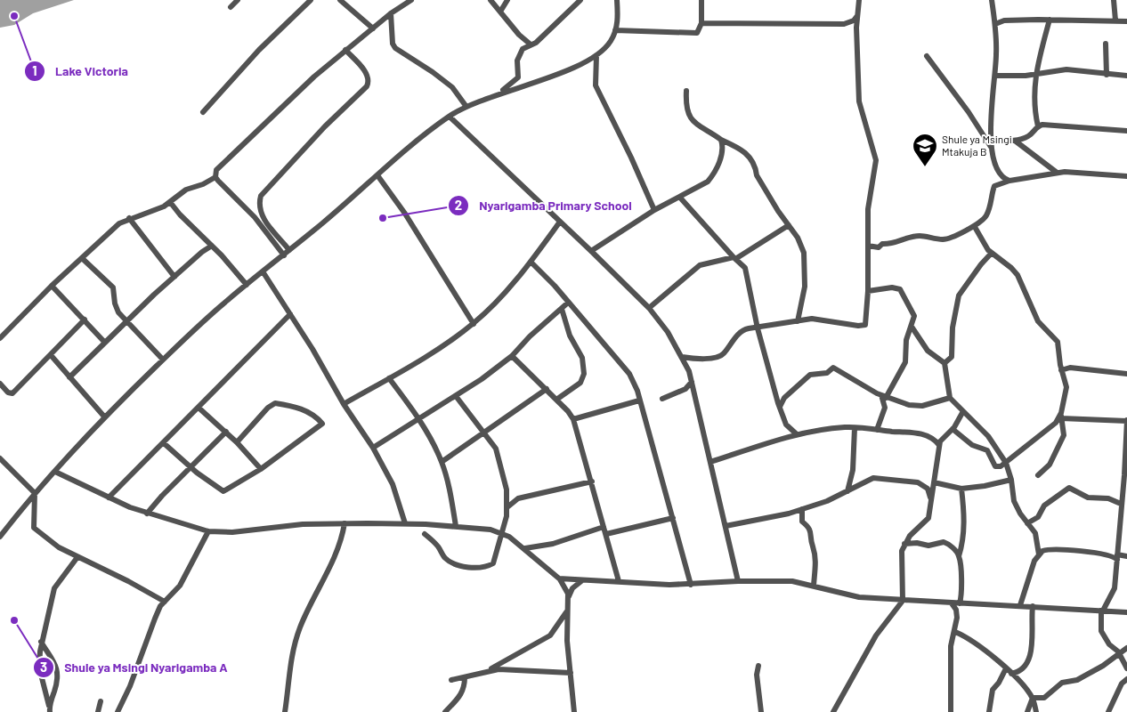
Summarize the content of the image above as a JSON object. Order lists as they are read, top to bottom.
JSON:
{
  "places": {
    "other": ["Lake Victoria", "Nyarigamba Primary School", "Shule ya Msingi Nyarigamba A"],
    "school or university": ["Shule ya Msingi Mtakuja B"]
  }
}
